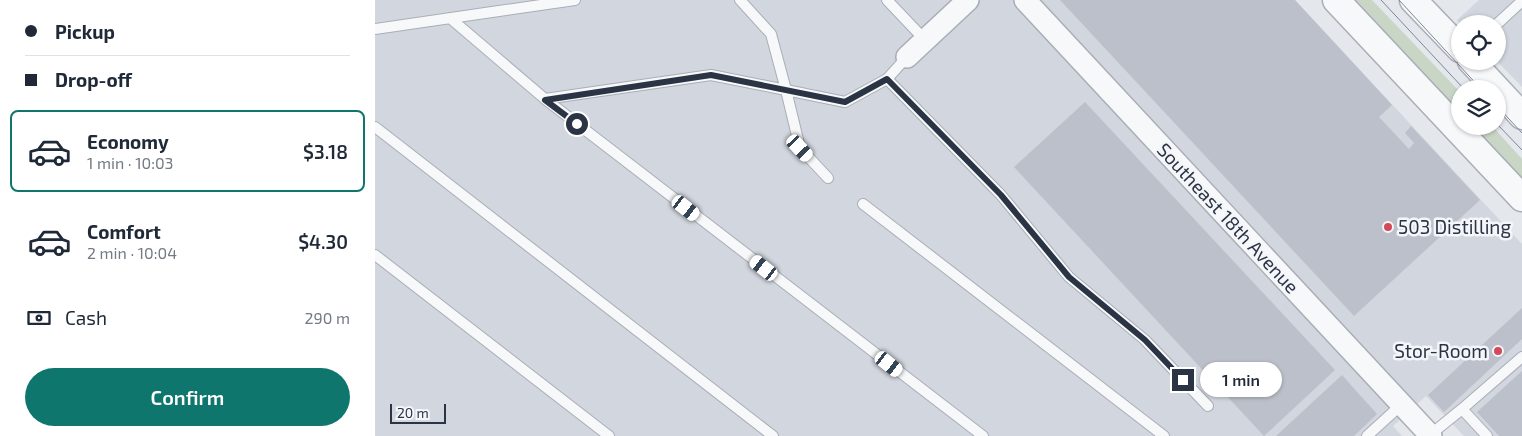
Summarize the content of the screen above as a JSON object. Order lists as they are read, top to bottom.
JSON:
{
  "streets": {
    "street": ["Southeast 18th Avenue"]
  },
  "places": ["503 Distilling", "Stor-Room"],
  "scale_bar": "20 m",
  "page": {
    "banner": ["Pickup", "Drop-off"],
    "list": [
      {
        "name": "Economy",
        "note": "1 min · 10:03",
        "value": "$3.18"
      },
      {
        "name": "Comfort",
        "note": "2 min · 10:04",
        "value": "$4.30"
      }
    ],
    "pay": ["Cash", "290 m"],
    "buttons": "Confirm",
    "bubble": "1 min",
    "scale": "20 m"
  }
}
